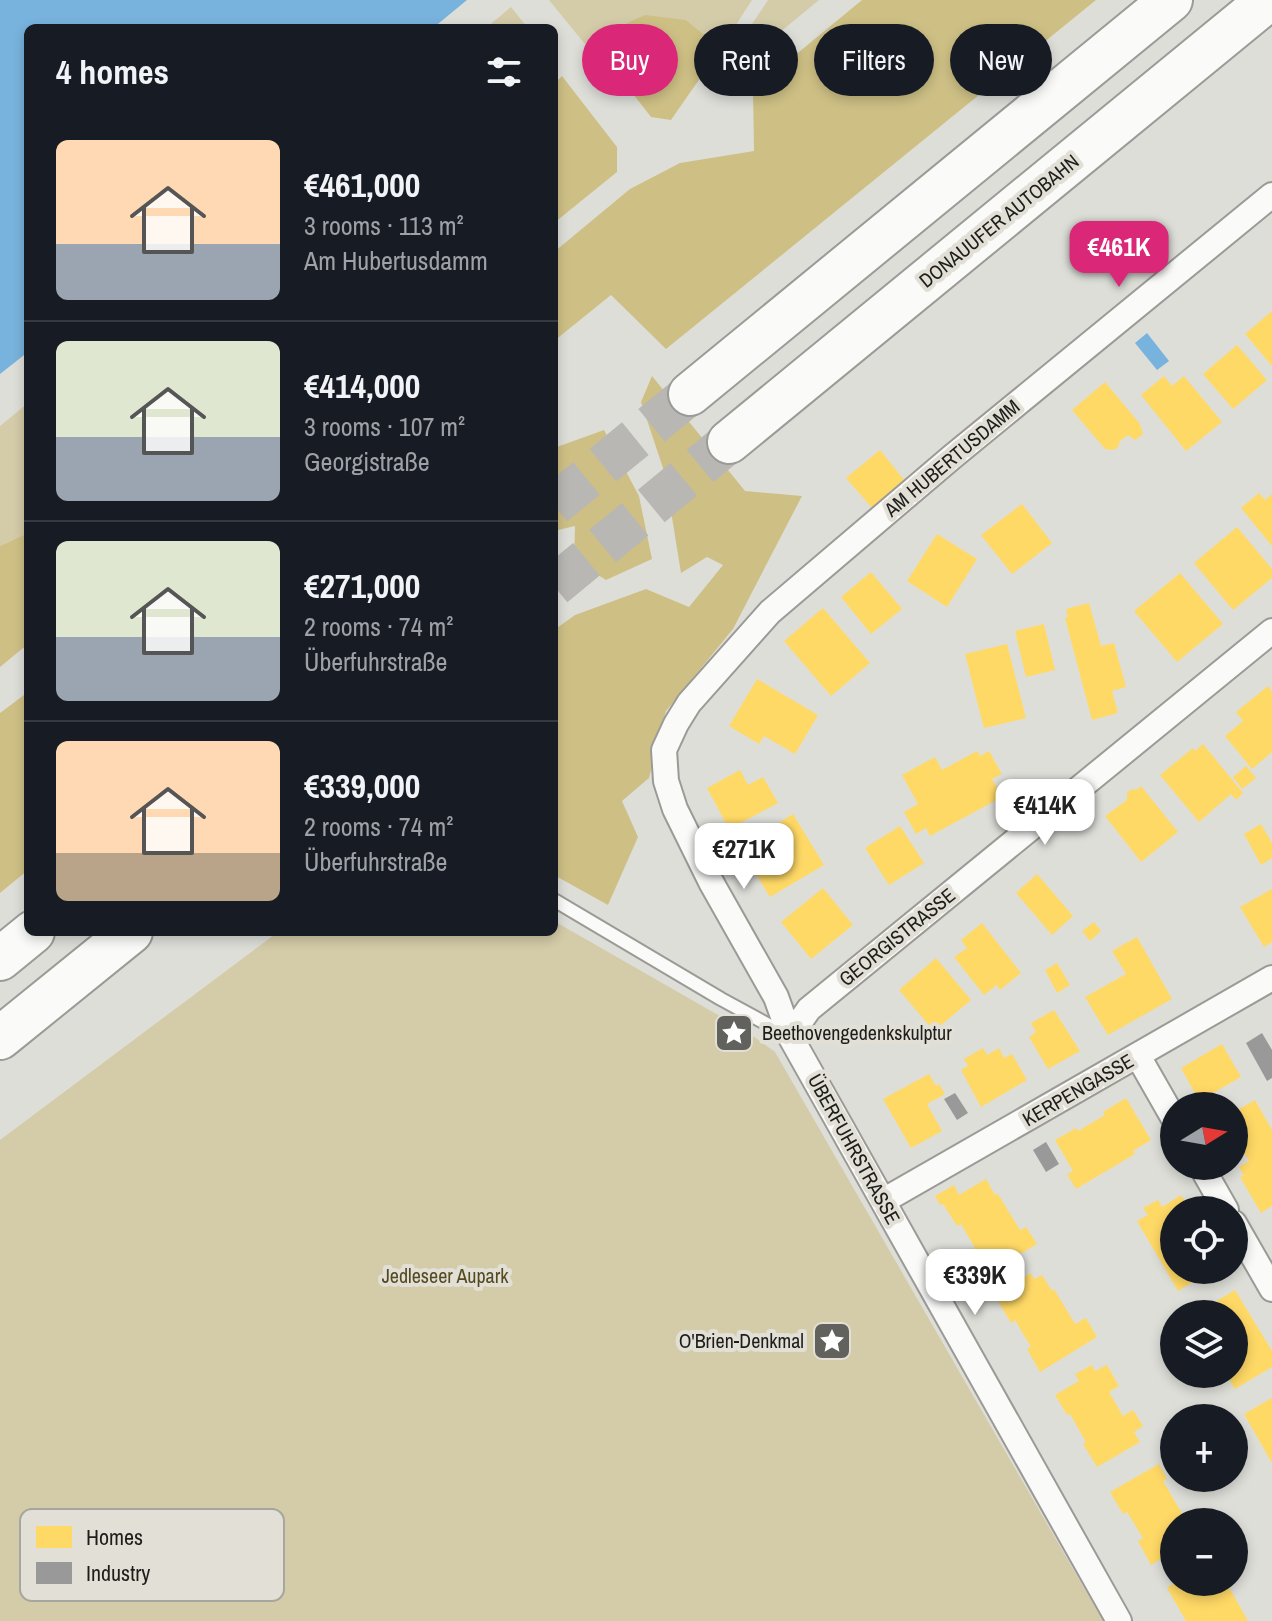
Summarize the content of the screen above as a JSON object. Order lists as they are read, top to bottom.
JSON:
{
  "streets": {
    "highway": ["DONAUUFER AUTOBAHN"],
    "street": [
      "AM HUBERTUSDAMM",
      "GEORGISTRASSE",
      "KERPENGASSE",
      "ÜBERFUHRSTRASSE"
    ]
  },
  "crossings": [
    ["AM HUBERTUSDAMM", "ÜBERFUHRSTRASSE"],
    ["GEORGISTRASSE", "ÜBERFUHRSTRASSE"],
    ["KERPENGASSE", "ÜBERFUHRSTRASSE"]
  ],
  "parks": ["Jedleseer Aupark"],
  "places": {
    "place": ["Beethovengedenkskulptur", "O'Brien-Denkmal"]
  },
  "legend": ["Homes", "Industry"],
  "north": "right",
  "page": {
    "chip": [
      "Buy",
      "Rent",
      "Filters",
      "New"
    ],
    "heading": "4 homes",
    "list": [
      {
        "name": "€461,000",
        "note": "3 rooms · 113 m² · Am Hubertusdamm"
      },
      {
        "name": "€414,000",
        "note": "3 rooms · 107 m² · Georgistraße"
      },
      {
        "name": "€271,000",
        "note": "2 rooms · 74 m² · Überfuhrstraße"
      },
      {
        "name": "€339,000",
        "note": "2 rooms · 74 m² · Überfuhrstraße"
      }
    ],
    "price": [
      "€461K",
      "€414K",
      "€271K",
      "€339K"
    ],
    "map_buttons": ["+", "−"]
  }
}
